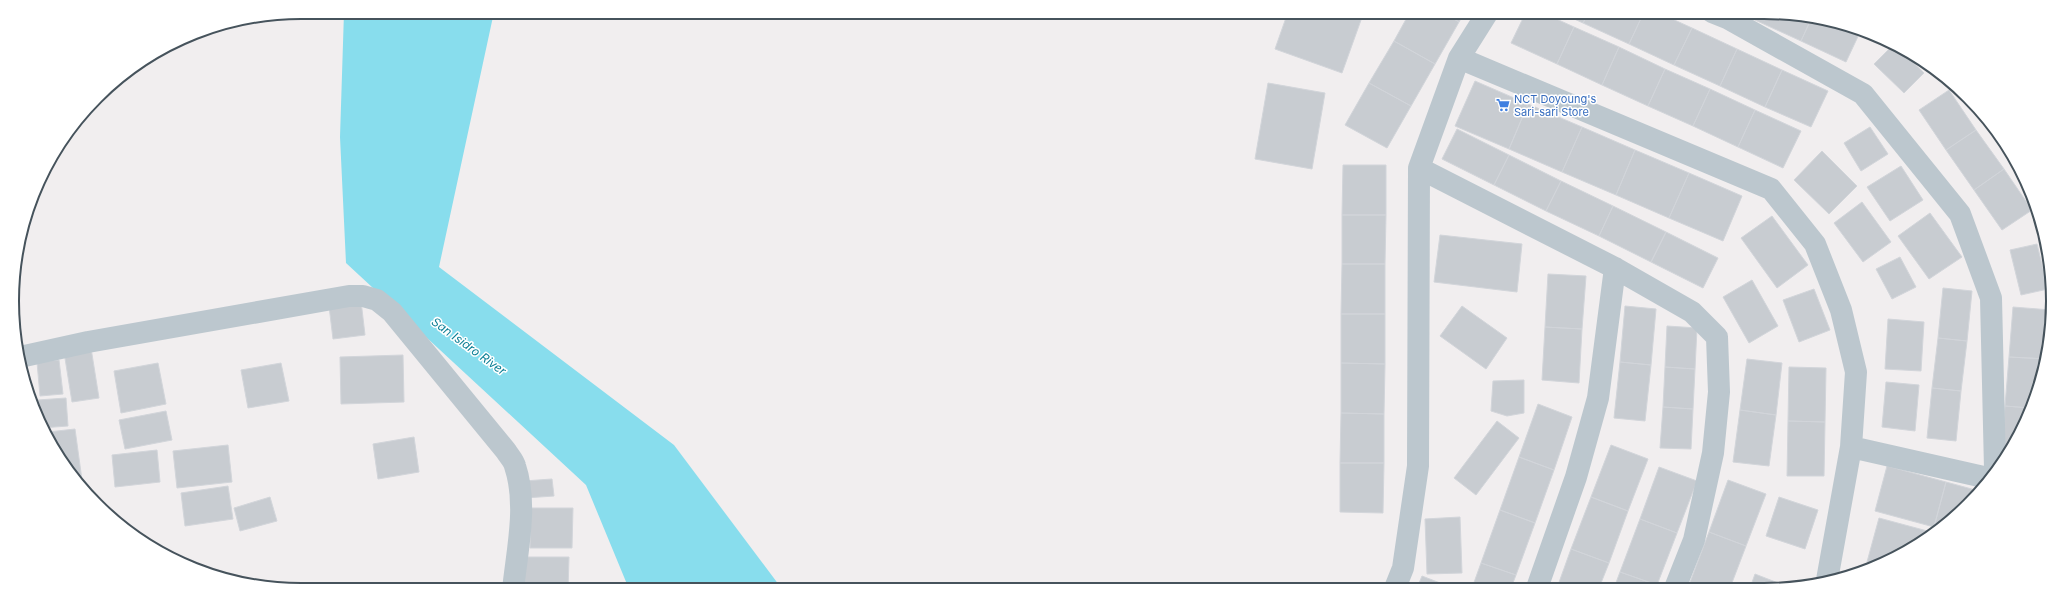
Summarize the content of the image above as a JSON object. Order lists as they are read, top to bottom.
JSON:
{
  "water": ["San Isidro River"],
  "places": {
    "supermarket": ["NCT Doyoung's Sari-sari Store"]
  }
}
